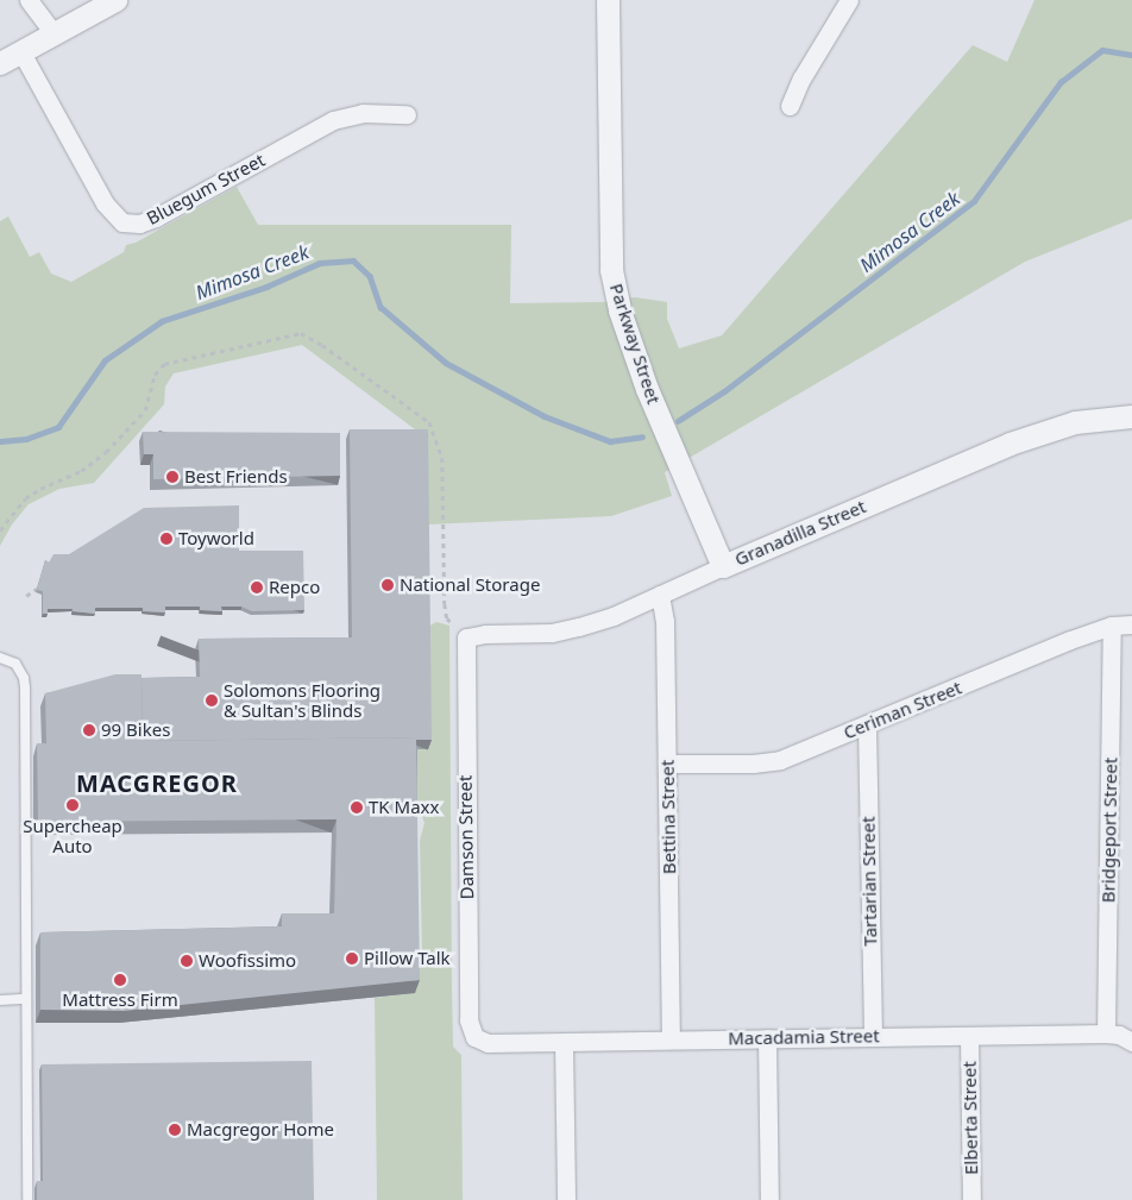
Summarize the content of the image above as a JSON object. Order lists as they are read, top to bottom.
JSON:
{
  "streets": {
    "street": [
      "Bluegum Street",
      "Parkway Street",
      "Granadilla Street",
      "Ceriman Street",
      "Bettina Street",
      "Bridgeport Street",
      "Damson Street",
      "Tartarian Street",
      "Macadamia Street",
      "Elberta Street"
    ]
  },
  "crossings": [
    ["Parkway Street", "Granadilla Street"],
    ["Granadilla Street", "Bettina Street"],
    ["Granadilla Street", "Damson Street"],
    ["Ceriman Street", "Bettina Street"],
    ["Ceriman Street", "Bridgeport Street"],
    ["Ceriman Street", "Tartarian Street"],
    ["Bettina Street", "Macadamia Street"],
    ["Bridgeport Street", "Macadamia Street"],
    ["Damson Street", "Macadamia Street"],
    ["Tartarian Street", "Macadamia Street"],
    ["Macadamia Street", "Elberta Street"]
  ],
  "districts": ["MACGREGOR"],
  "water": ["Mimosa Creek"],
  "places": [
    "Best Friends",
    "Toyworld",
    "National Storage",
    "Repco",
    "Solomons Flooring & Sultan's Blinds",
    "99 Bikes",
    "Supercheap Auto",
    "TK Maxx",
    "Pillow Talk",
    "Woofissimo",
    "Mattress Firm",
    "Macgregor Home"
  ]
}
